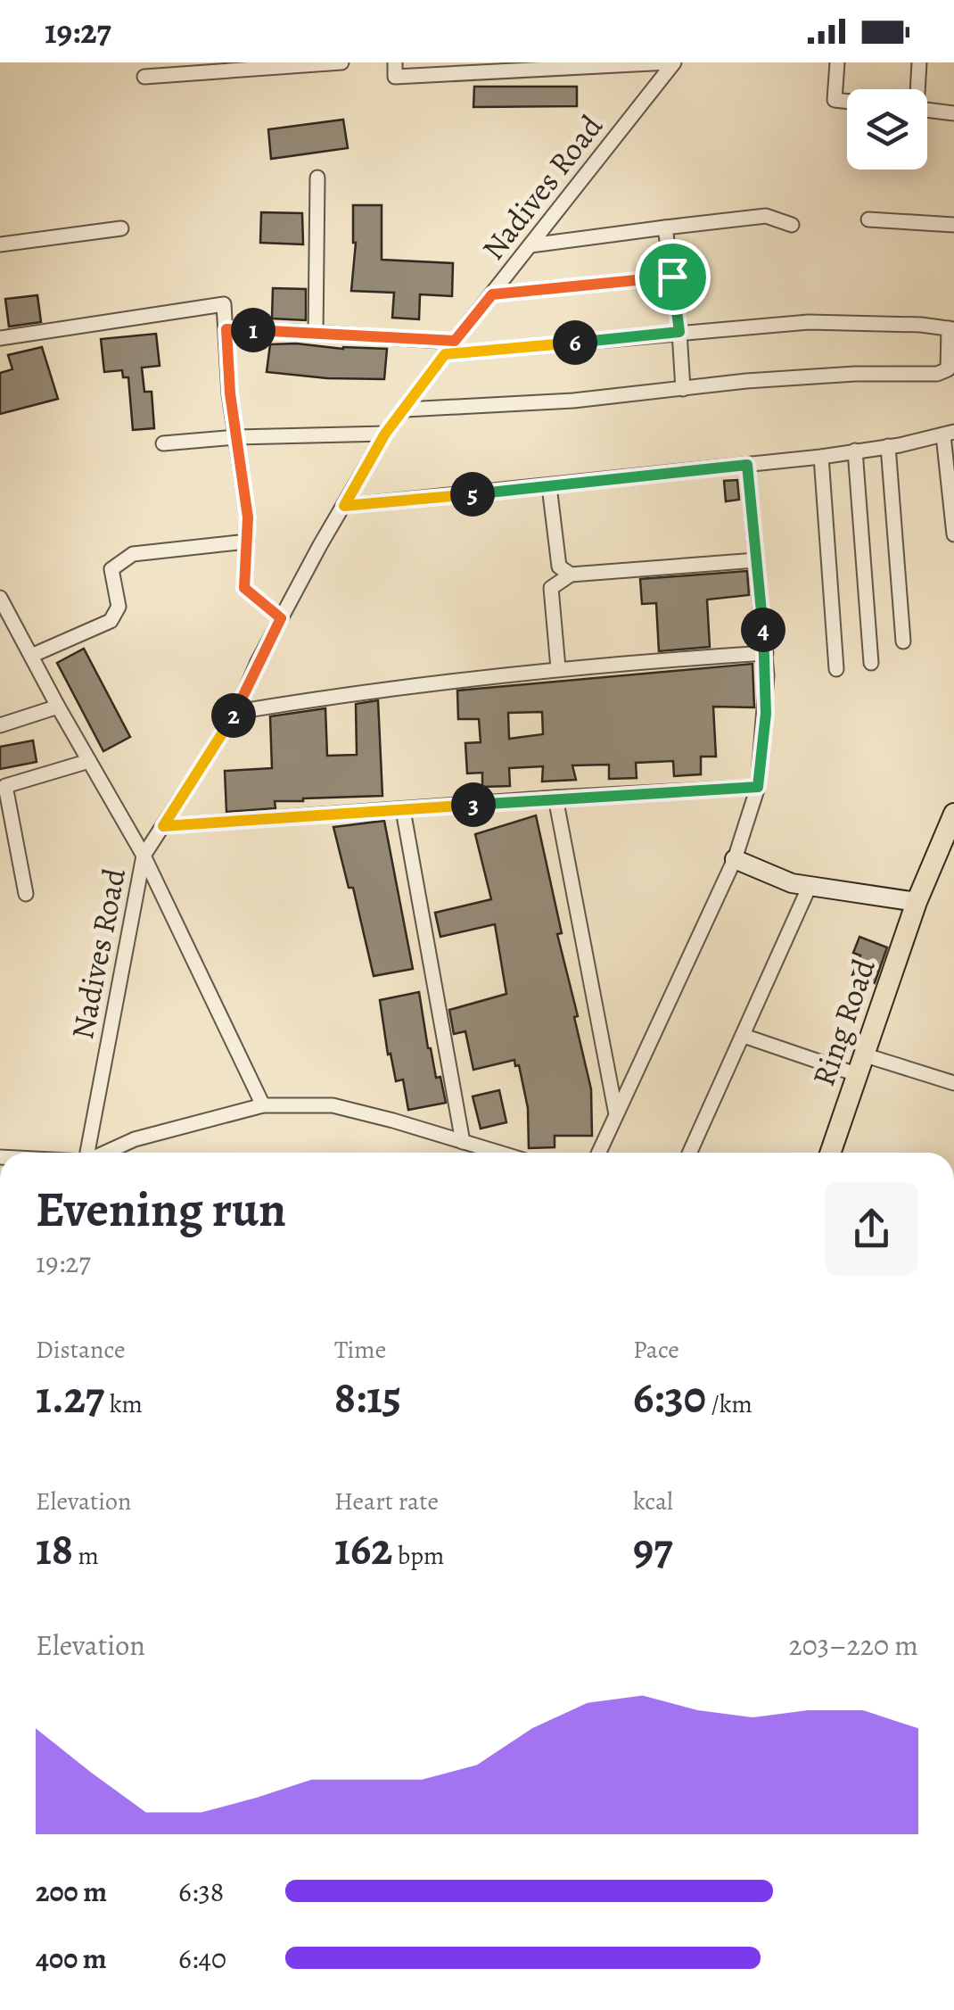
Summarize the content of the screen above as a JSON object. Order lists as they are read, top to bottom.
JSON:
{
  "streets": {
    "main road": ["Ring Road"],
    "street": ["Nadives Road"]
  },
  "page": {
    "status": "19:27",
    "pins": [
      "1",
      "6",
      "5",
      "4",
      "2",
      "3"
    ],
    "heading": ["Evening run", "19:27"],
    "stats": [
      ["Distance", "1.27 km"],
      ["Time", "8:15"],
      ["Pace", "6:30 /km"],
      ["Elevation", "18 m"],
      ["Heart rate", "162 bpm"],
      ["kcal", "97"]
    ],
    "chart": ["Elevation", "203–220 m"],
    "list": [
      {
        "name": "200 m",
        "note": "6:38"
      },
      {
        "name": "400 m",
        "note": "6:40"
      }
    ]
  }
}
